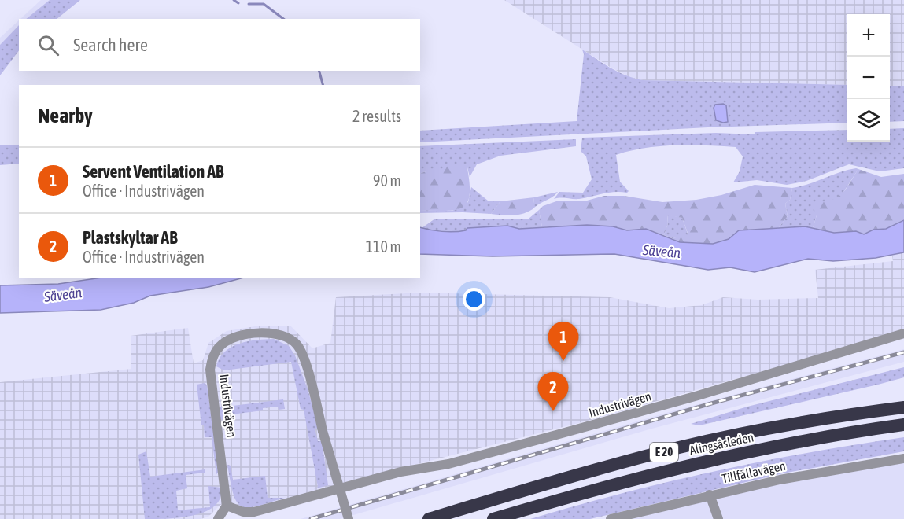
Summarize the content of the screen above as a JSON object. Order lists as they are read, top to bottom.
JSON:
{
  "streets": {
    "highway": ["Alingsåsleden", "E 20"],
    "street": ["Industrivägen", "Tillfällavägen"]
  },
  "water": ["Säveån"],
  "page": {
    "map_buttons": ["+", "−"],
    "search": "Search here",
    "heading": ["Nearby", "2 results"],
    "list": [
      {
        "mark": "1",
        "name": "Servent Ventilation AB",
        "note": "Office · Industrivägen",
        "value": "90 m"
      },
      {
        "mark": "2",
        "name": "Plastskyltar AB",
        "note": "Office · Industrivägen",
        "value": "110 m"
      }
    ],
    "pins": ["1", "2"]
  }
}
